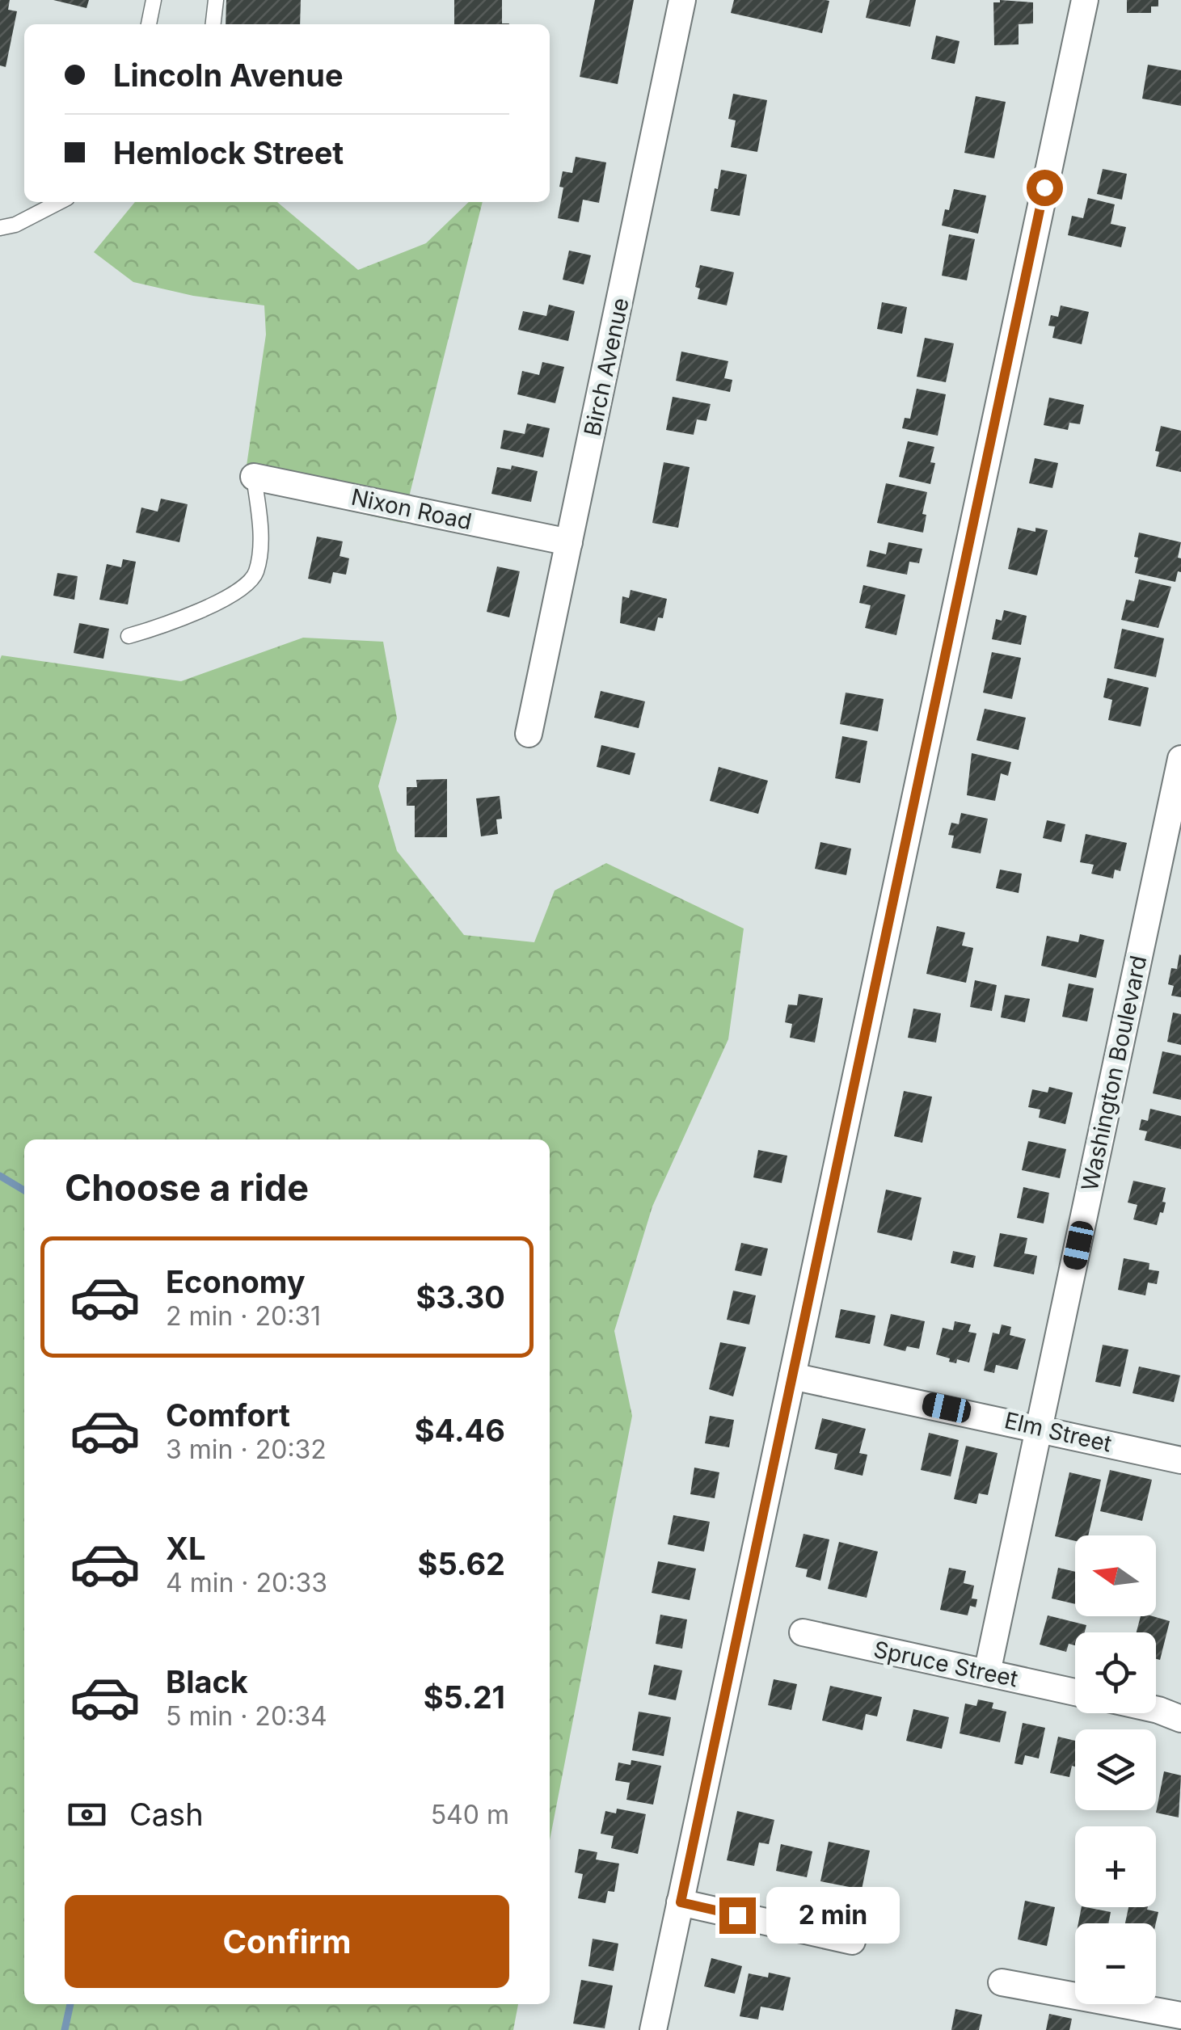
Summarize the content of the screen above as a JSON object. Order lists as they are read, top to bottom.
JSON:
{
  "streets": {
    "street": [
      "Birch Avenue",
      "Nixon Road",
      "Washington Boulevard",
      "Elm Street",
      "Spruce Street"
    ]
  },
  "crossings": [
    ["Birch Avenue", "Nixon Road"],
    ["Washington Boulevard", "Elm Street"],
    ["Washington Boulevard", "Spruce Street"]
  ],
  "north": "left",
  "page": {
    "banner": ["Lincoln Avenue", "Hemlock Street"],
    "heading": "Choose a ride",
    "list": [
      {
        "name": "Economy",
        "note": "2 min · 20:31",
        "value": "$3.30"
      },
      {
        "name": "Comfort",
        "note": "3 min · 20:32",
        "value": "$4.46"
      },
      {
        "name": "XL",
        "note": "4 min · 20:33",
        "value": "$5.62"
      },
      {
        "name": "Black",
        "note": "5 min · 20:34",
        "value": "$5.21"
      }
    ],
    "map_buttons": ["+", "−"],
    "pay": ["Cash", "540 m"],
    "buttons": "Confirm",
    "bubble": "2 min"
  }
}
